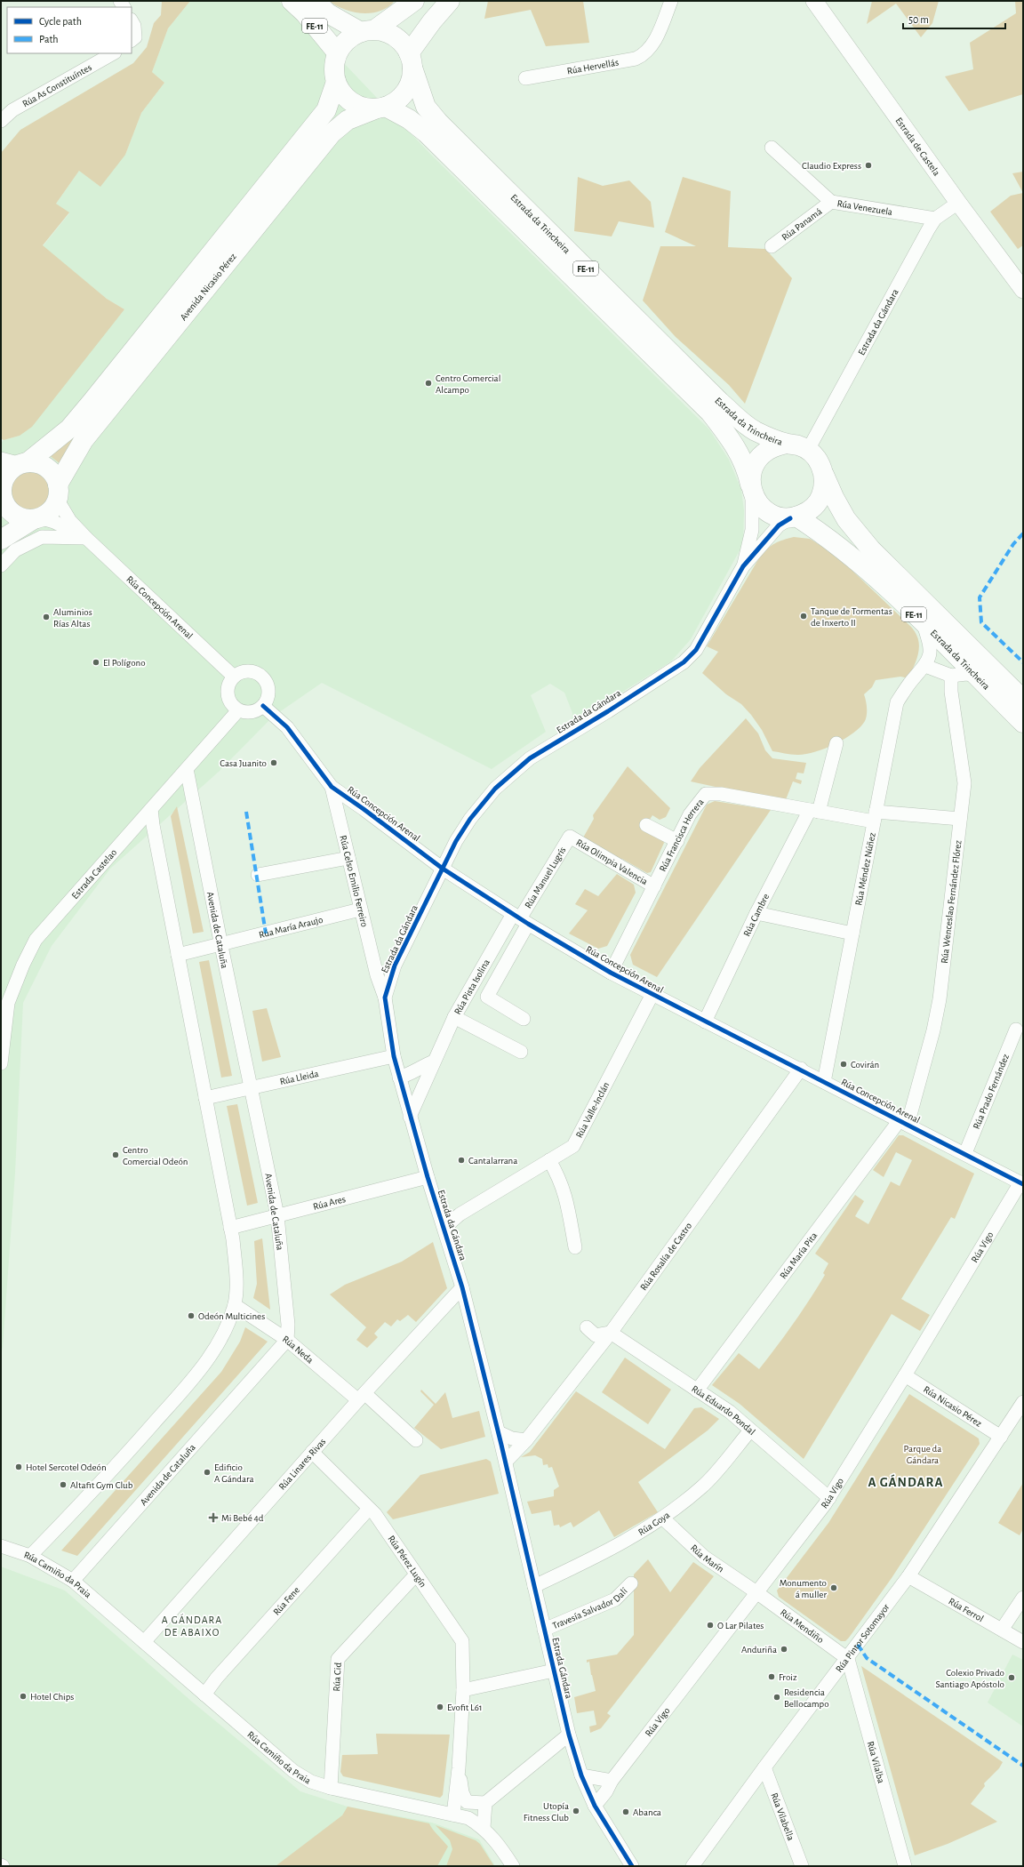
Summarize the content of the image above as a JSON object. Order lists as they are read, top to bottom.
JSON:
{
  "streets": {
    "highway": ["FE-11", "Estrada da Trincheira", "Avenida Nicasio Pérez"],
    "main road": ["Estrada de Castela"],
    "street": [
      "Rúa Hervellás",
      "Rúa As Constituíntes",
      "Rúa Venezuela",
      "Rúa Panamá",
      "Estrada da Gándara",
      "Rúa Concepción Arenal",
      "Rúa Francisca Herrera",
      "Rúa Olimpia Valencia",
      "Rúa Méndez Núñez",
      "Estrada Castelao",
      "Rúa Manuel Lugrís",
      "Rúa Celso Emilio Ferreiro",
      "Rúa Wenceslao Fernández Flórez",
      "Rúa Cambre",
      "Rúa María Araujo",
      "Avenida de Cataluña",
      "Rúa Pista Isolina",
      "Rúa Lleida",
      "Rúa Prado Fernández",
      "Rúa Valle-Inclán",
      "Rúa Ares",
      "Rúa Vigo",
      "Rúa María Pita",
      "Rúa Rosalía de Castro",
      "Rúa Neda",
      "Rúa Nicasio Pérez",
      "Rúa Eduardo Pondal",
      "Rúa Linares Rivas",
      "Rúa Goya",
      "Rúa Marín",
      "Rúa Pérez Lugín",
      "Rúa Camiño da Praia",
      "Rúa Fene",
      "Travesía Salvador Dalí",
      "Rúa Ferrol",
      "Rúa Mendiño",
      "Rúa Pintor Sotomayor",
      "Estrada Gándara",
      "Rúa Cid",
      "Rúa Vilalba",
      "Rúa Vilabella"
    ]
  },
  "crossings": [
    ["FE-11", "Estrada da Trincheira"],
    ["FE-11", "Avenida Nicasio Pérez"],
    ["FE-11", "Estrada da Gándara"],
    ["Estrada de Castela", "Estrada da Gándara"],
    ["Rúa Venezuela", "Rúa Panamá"],
    ["Rúa Venezuela", "Estrada da Gándara"],
    ["Estrada da Trincheira", "Avenida Nicasio Pérez"],
    ["Estrada da Trincheira", "Estrada da Gándara"],
    ["Estrada da Gándara", "Rúa Concepción Arenal"],
    ["Estrada da Gándara", "Rúa Celso Emilio Ferreiro"],
    ["Estrada da Gándara", "Rúa Pista Isolina"],
    ["Estrada da Gándara", "Rúa Lleida"],
    ["Estrada da Gándara", "Rúa Valle-Inclán"],
    ["Estrada da Gándara", "Rúa Ares"],
    ["Estrada da Gándara", "Rúa Rosalía de Castro"],
    ["Estrada da Gándara", "Rúa Linares Rivas"],
    ["Estrada da Gándara", "Estrada Gándara"],
    ["Rúa Concepción Arenal", "Rúa Francisca Herrera"],
    ["Rúa Concepción Arenal", "Rúa Méndez Núñez"],
    ["Rúa Concepción Arenal", "Estrada Castelao"],
    ["Rúa Concepción Arenal", "Rúa Manuel Lugrís"],
    ["Rúa Concepción Arenal", "Rúa Celso Emilio Ferreiro"],
    ["Rúa Concepción Arenal", "Rúa Wenceslao Fernández Flórez"],
    ["Rúa Concepción Arenal", "Rúa Cambre"],
    ["Rúa Concepción Arenal", "Rúa Pista Isolina"],
    ["Rúa Concepción Arenal", "Rúa Prado Fernández"],
    ["Rúa Concepción Arenal", "Rúa Valle-Inclán"],
    ["Rúa Concepción Arenal", "Rúa Vigo"],
    ["Rúa Concepción Arenal", "Rúa María Pita"],
    ["Rúa Concepción Arenal", "Rúa Rosalía de Castro"],
    ["Rúa Francisca Herrera", "Rúa Olimpia Valencia"],
    ["Rúa Francisca Herrera", "Rúa Méndez Núñez"],
    ["Rúa Francisca Herrera", "Rúa Wenceslao Fernández Flórez"],
    ["Rúa Francisca Herrera", "Rúa Cambre"],
    ["Rúa Olimpia Valencia", "Rúa Manuel Lugrís"],
    ["Estrada Castelao", "Avenida de Cataluña"],
    ["Rúa Manuel Lugrís", "Rúa Pista Isolina"],
    ["Rúa Celso Emilio Ferreiro", "Rúa María Araujo"],
    ["Rúa Wenceslao Fernández Flórez", "Rúa María Pita"],
    ["Rúa María Araujo", "Avenida de Cataluña"],
    ["Avenida de Cataluña", "Rúa Lleida"],
    ["Avenida de Cataluña", "Rúa Ares"],
    ["Avenida de Cataluña", "Rúa Neda"],
    ["Avenida de Cataluña", "Rúa Camiño da Praia"],
    ["Rúa Vigo", "Rúa Nicasio Pérez"],
    ["Rúa Vigo", "Rúa Eduardo Pondal"],
    ["Rúa Vigo", "Rúa Marín"],
    ["Rúa Vigo", "Rúa Mendiño"],
    ["Rúa Vigo", "Estrada Gándara"],
    ["Rúa María Pita", "Rúa Eduardo Pondal"],
    ["Rúa Rosalía de Castro", "Rúa Eduardo Pondal"],
    ["Rúa Rosalía de Castro", "Estrada Gándara"],
    ["Rúa Neda", "Rúa Linares Rivas"],
    ["Rúa Nicasio Pérez", "Rúa Pintor Sotomayor"],
    ["Rúa Eduardo Pondal", "Rúa Goya"],
    ["Rúa Linares Rivas", "Rúa Pérez Lugín"],
    ["Rúa Linares Rivas", "Rúa Camiño da Praia"],
    ["Rúa Goya", "Rúa Marín"],
    ["Rúa Goya", "Estrada Gándara"],
    ["Rúa Marín", "Rúa Mendiño"],
    ["Rúa Pérez Lugín", "Rúa Fene"],
    ["Rúa Pérez Lugín", "Rúa Cid"],
    ["Rúa Camiño da Praia", "Rúa Fene"],
    ["Rúa Camiño da Praia", "Rúa Cid"],
    ["Travesía Salvador Dalí", "Estrada Gándara"],
    ["Rúa Ferrol", "Rúa Pintor Sotomayor"],
    ["Rúa Mendiño", "Rúa Pintor Sotomayor"],
    ["Rúa Mendiño", "Rúa Vilalba"],
    ["Rúa Pintor Sotomayor", "Rúa Vilalba"],
    ["Rúa Pintor Sotomayor", "Rúa Vilabella"]
  ],
  "districts": ["A GÁNDARA", "A GÁNDARA DE ABAIXO"],
  "parks": ["Parque da Gándara"],
  "places": {
    "other": [
      "Claudio Express",
      "Centro Comercial Alcampo",
      "Tanque de Tormentas de Inxerto II",
      "Aluminios Rías Altas",
      "El Polígono",
      "Casa Juanito",
      "Covirán",
      "Centro Comercial Odeón",
      "Cantalarrana",
      "Odeón Multicines",
      "Hotel Sercotel Odeón",
      "Edificio A Gándara",
      "Altafit Gym Club",
      "Monumento á muller",
      "O Lar Pilates",
      "Anduriña",
      "Froiz",
      "Colexio Privado Santiago Apóstolo",
      "Hotel Chips",
      "Residencia Bellocampo",
      "Evofit L61",
      "Utopía Fitness Club",
      "Abanca"
    ],
    "health": ["Mi Bebé 4d"]
  },
  "legend": ["Cycle path", "Path"],
  "scale_bar": "50 m"
}
